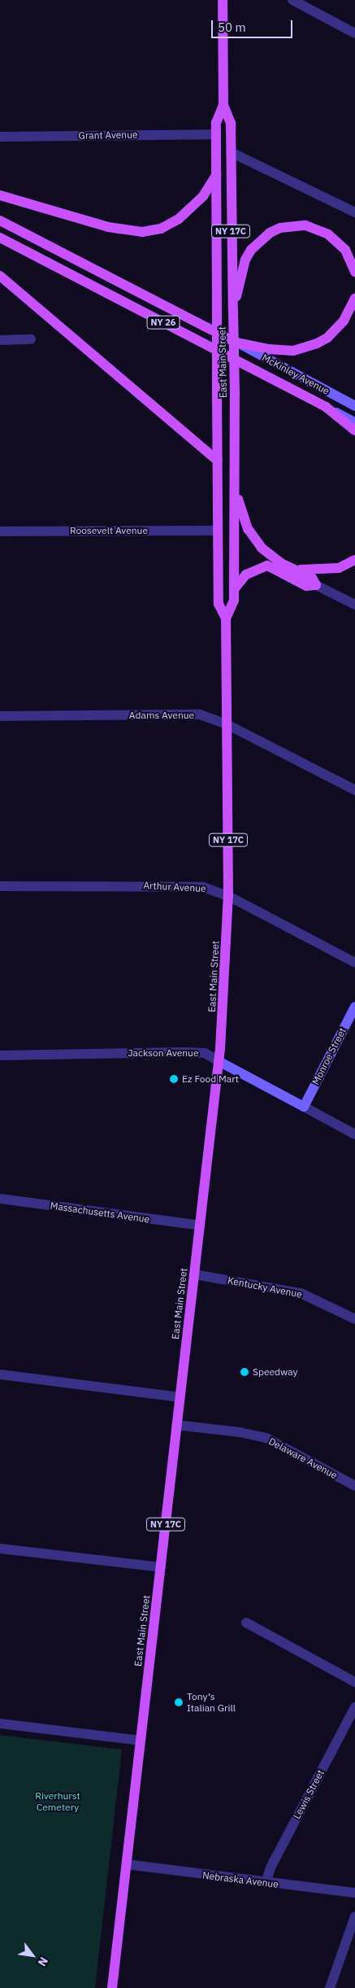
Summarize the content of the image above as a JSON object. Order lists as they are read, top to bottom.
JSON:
{
  "streets": {
    "main road": ["NY 17C", "NY 26", "East Main Street"],
    "street": [
      "Grant Avenue",
      "McKinley Avenue",
      "Roosevelt Avenue",
      "Adams Avenue",
      "Arthur Avenue",
      "Jackson Avenue",
      "Monroe Street",
      "Massachusetts Avenue",
      "Kentucky Avenue",
      "Delaware Avenue",
      "Lewis Street",
      "Nebraska Avenue"
    ]
  },
  "crossings": [
    ["Grant Avenue", "East Main Street"],
    ["NY 26", "McKinley Avenue"],
    ["East Main Street", "Roosevelt Avenue"],
    ["East Main Street", "Adams Avenue"],
    ["East Main Street", "Arthur Avenue"],
    ["East Main Street", "Jackson Avenue"],
    ["East Main Street", "Massachusetts Avenue"],
    ["East Main Street", "Kentucky Avenue"],
    ["East Main Street", "Delaware Avenue"],
    ["East Main Street", "Nebraska Avenue"],
    ["Jackson Avenue", "Monroe Street"],
    ["Lewis Street", "Nebraska Avenue"]
  ],
  "parks": ["Riverhurst Cemetery"],
  "places": ["Ez Food Mart", "Speedway", "Tony’s Italian Grill"],
  "scale_bar": "50 m",
  "north": "bottom right"
}
